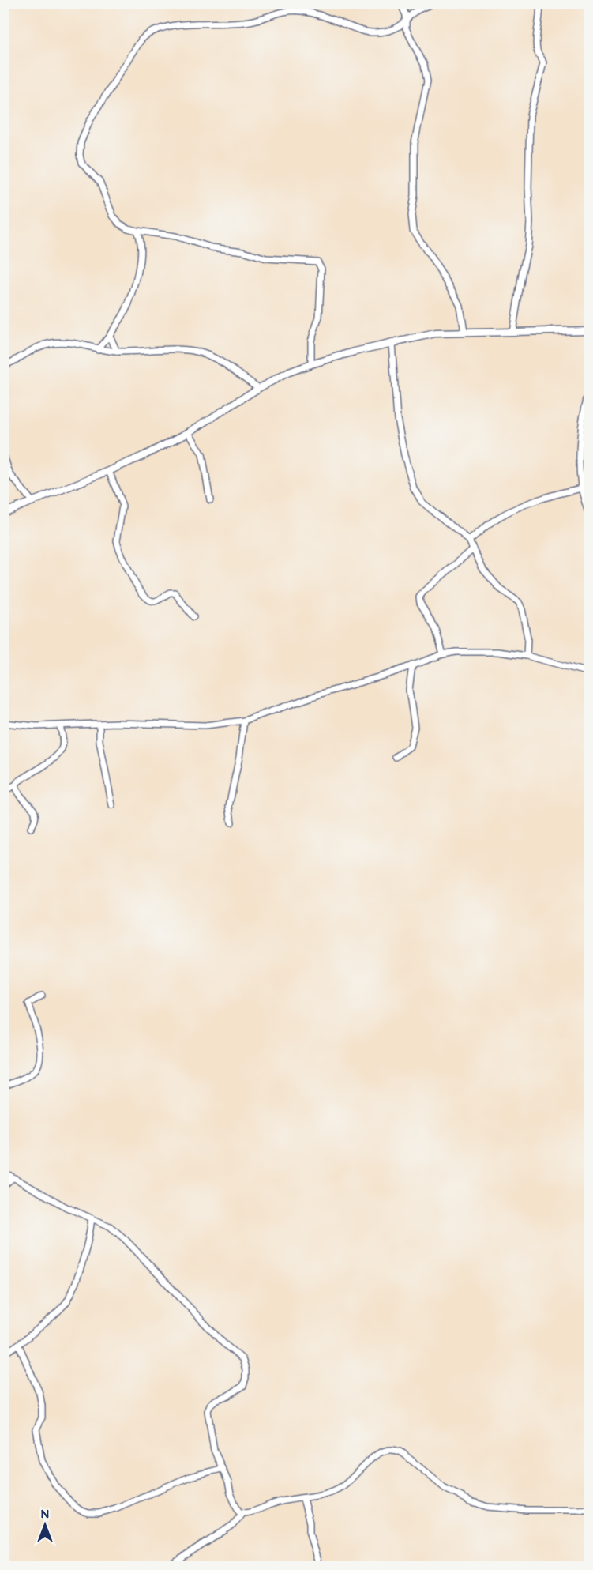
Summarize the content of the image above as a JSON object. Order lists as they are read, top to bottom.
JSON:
{
  "north": "top"
}
